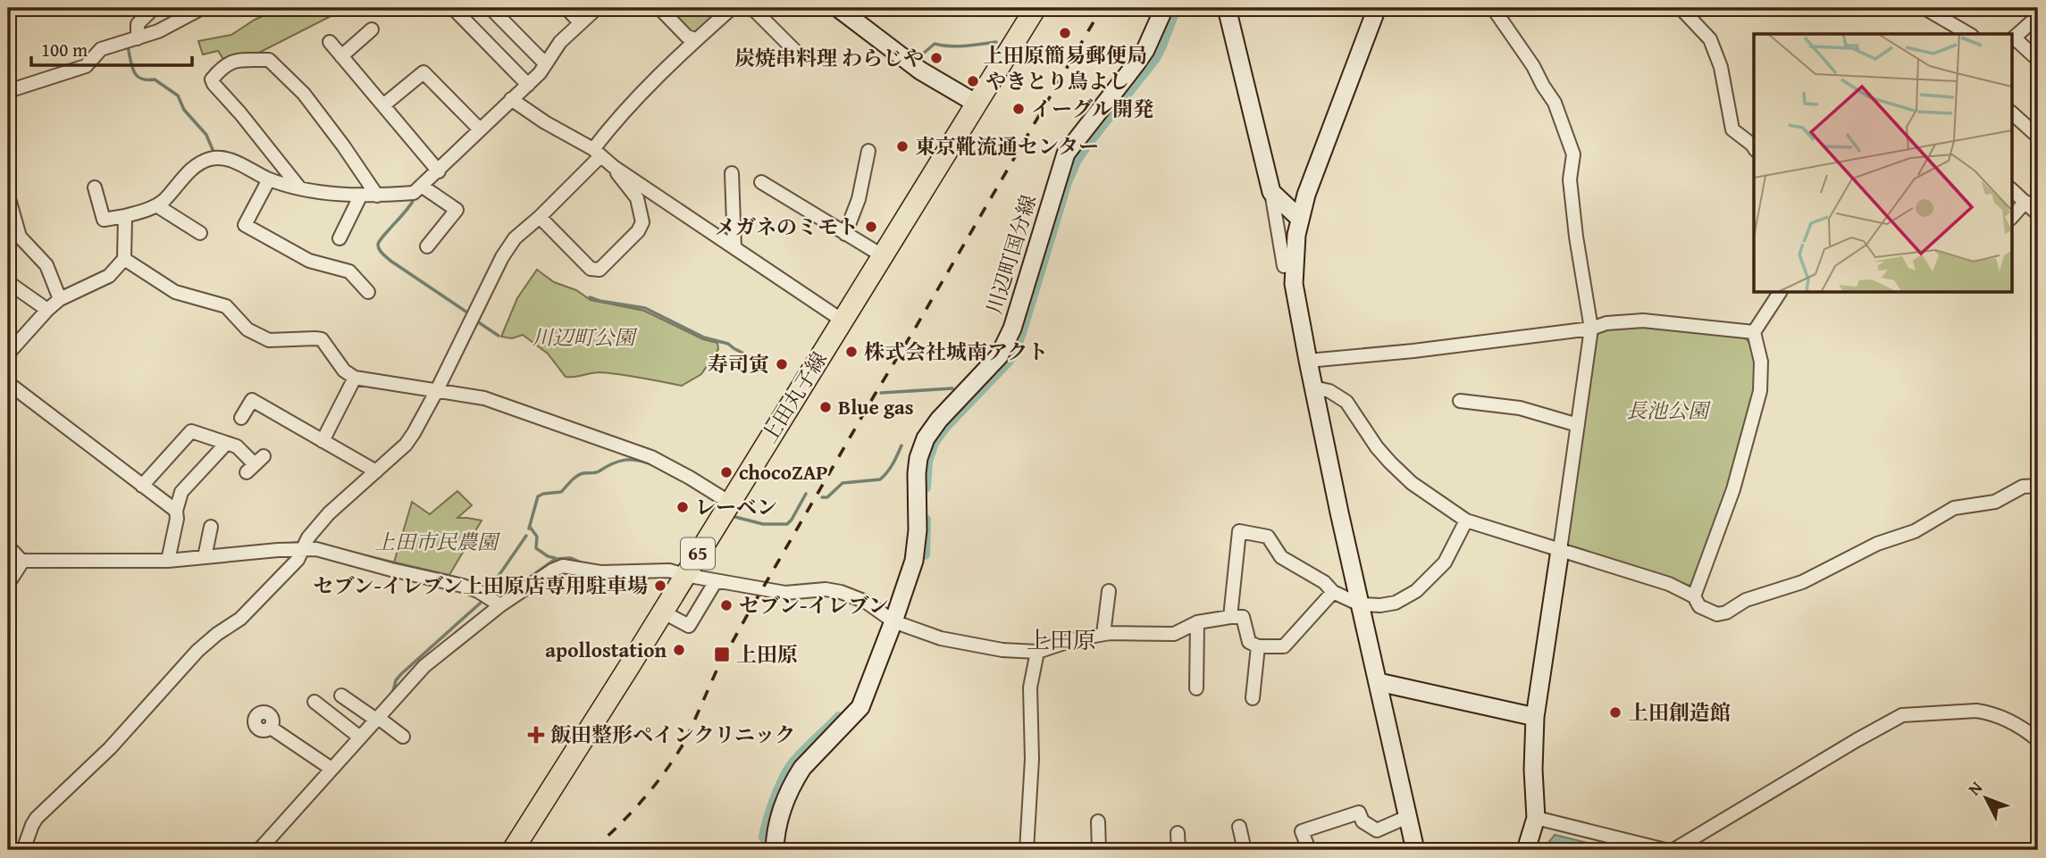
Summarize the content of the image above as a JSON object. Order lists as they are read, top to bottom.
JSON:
{
  "streets": {
    "main road": ["上田丸子線", "65"],
    "street": ["川辺町国分線"]
  },
  "districts": ["上田原"],
  "parks": ["川辺町公園", "長池公園", "上田市民農園"],
  "places": {
    "other": [
      "上田原簡易郵便局",
      "炭焼串料理 わらじや",
      "やきとり鳥よし",
      "イーグル開発",
      "東京靴流通センター",
      "メガネのミモト",
      "株式会社城南アクト",
      "寿司寅",
      "Blue gas",
      "chocoZAP",
      "レーベン",
      "セブン-イレブン上田原店専用駐車場",
      "セブン-イレブン",
      "apollostation",
      "上田創造館"
    ],
    "transit": ["上田原"],
    "health": ["飯田整形ペインクリニック"]
  },
  "scale_bar": "100 m",
  "north": "top left"
}
